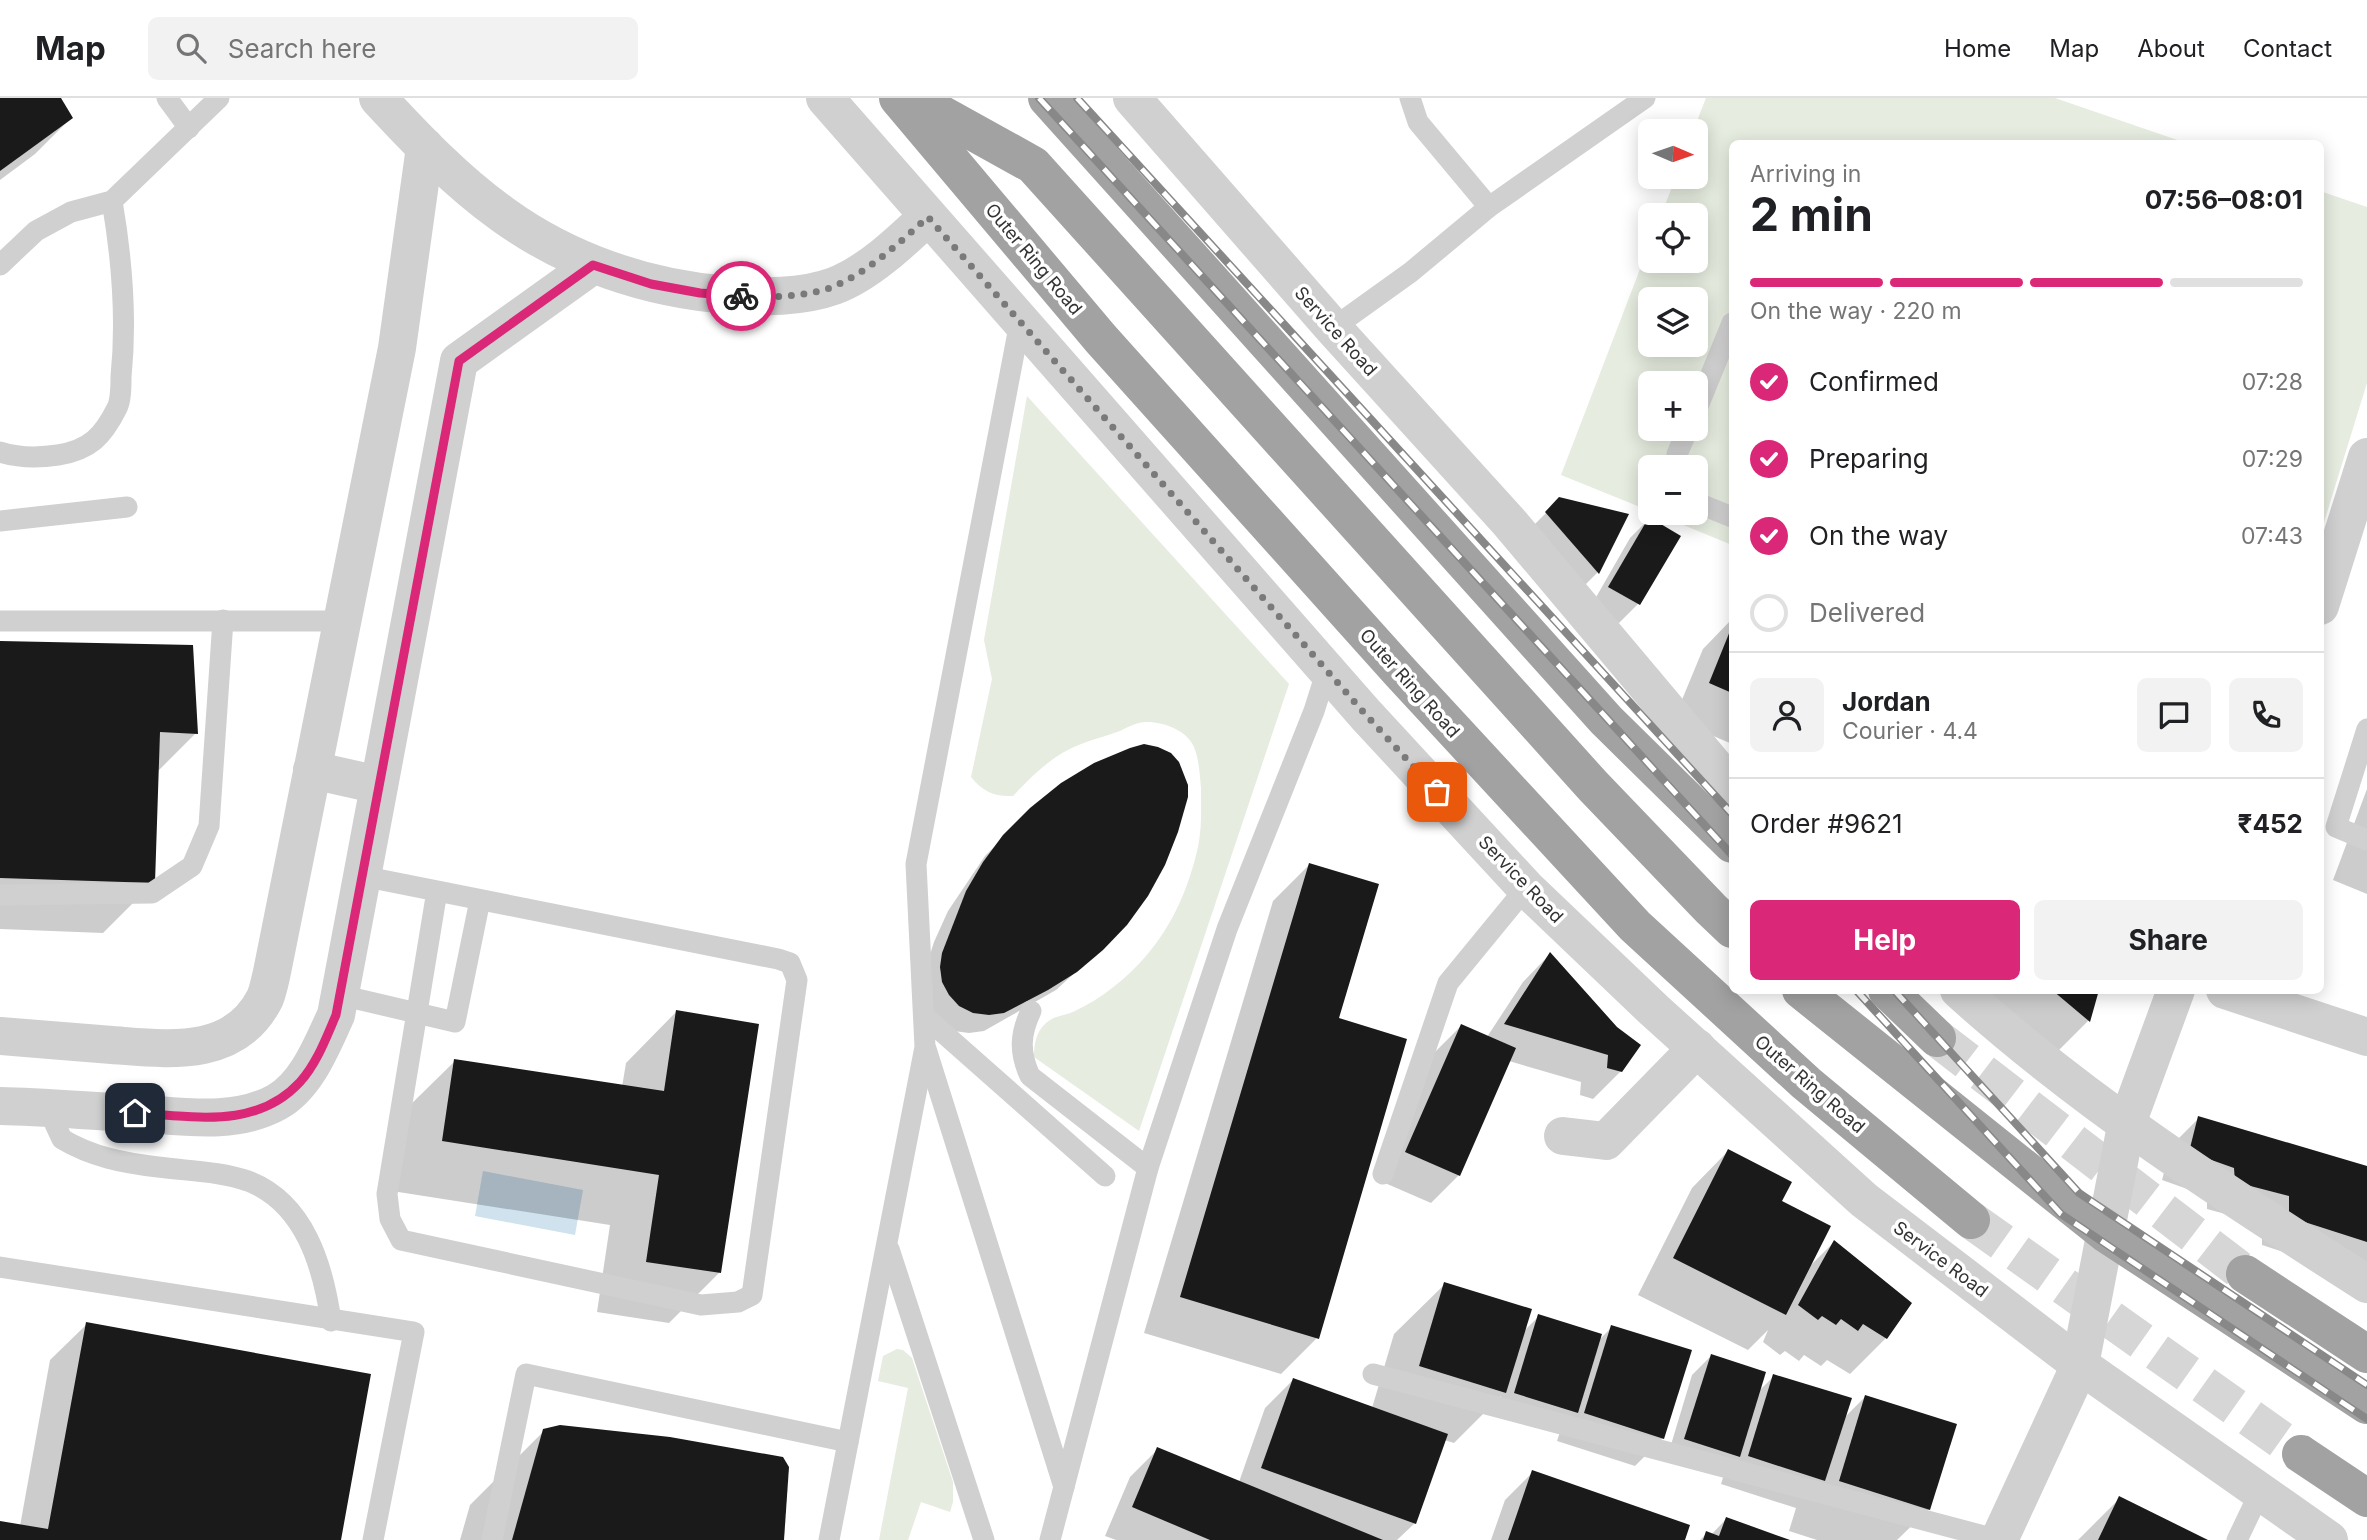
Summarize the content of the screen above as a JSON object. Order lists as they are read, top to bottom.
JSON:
{
  "streets": {
    "highway": ["Outer Ring Road"],
    "street": ["Service Road"]
  },
  "north": "right",
  "page": {
    "header": "Map",
    "search": "Search here",
    "nav": [
      "Home",
      "Map",
      "About",
      "Contact"
    ],
    "map_buttons": ["+", "−"],
    "heading": ["2 min", "Arriving in", "07:56–08:01"],
    "panel": [
      "Jordan",
      "Courier · 4.4",
      "Order #9621",
      "₹452"
    ],
    "bar": "On the way · 220 m",
    "list": [
      ["Confirmed", "07:28"],
      ["Preparing", "07:29"],
      ["On the way", "07:43"],
      "Delivered"
    ],
    "buttons": ["Help", "Share"]
  }
}
